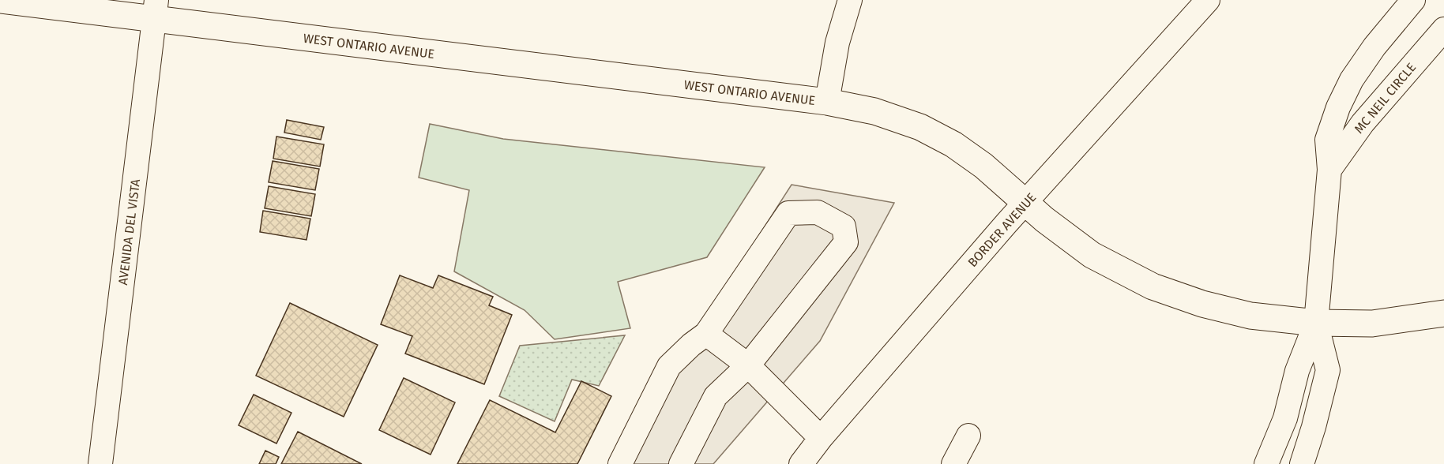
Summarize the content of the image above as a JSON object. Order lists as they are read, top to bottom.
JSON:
{
  "streets": {
    "main road": ["WEST ONTARIO AVENUE"],
    "street": ["MC NEIL CIRCLE", "BORDER AVENUE", "AVENIDA DEL VISTA"]
  },
  "crossings": [
    ["WEST ONTARIO AVENUE", "MC NEIL CIRCLE"],
    ["WEST ONTARIO AVENUE", "BORDER AVENUE"],
    ["WEST ONTARIO AVENUE", "AVENIDA DEL VISTA"]
  ]
}
